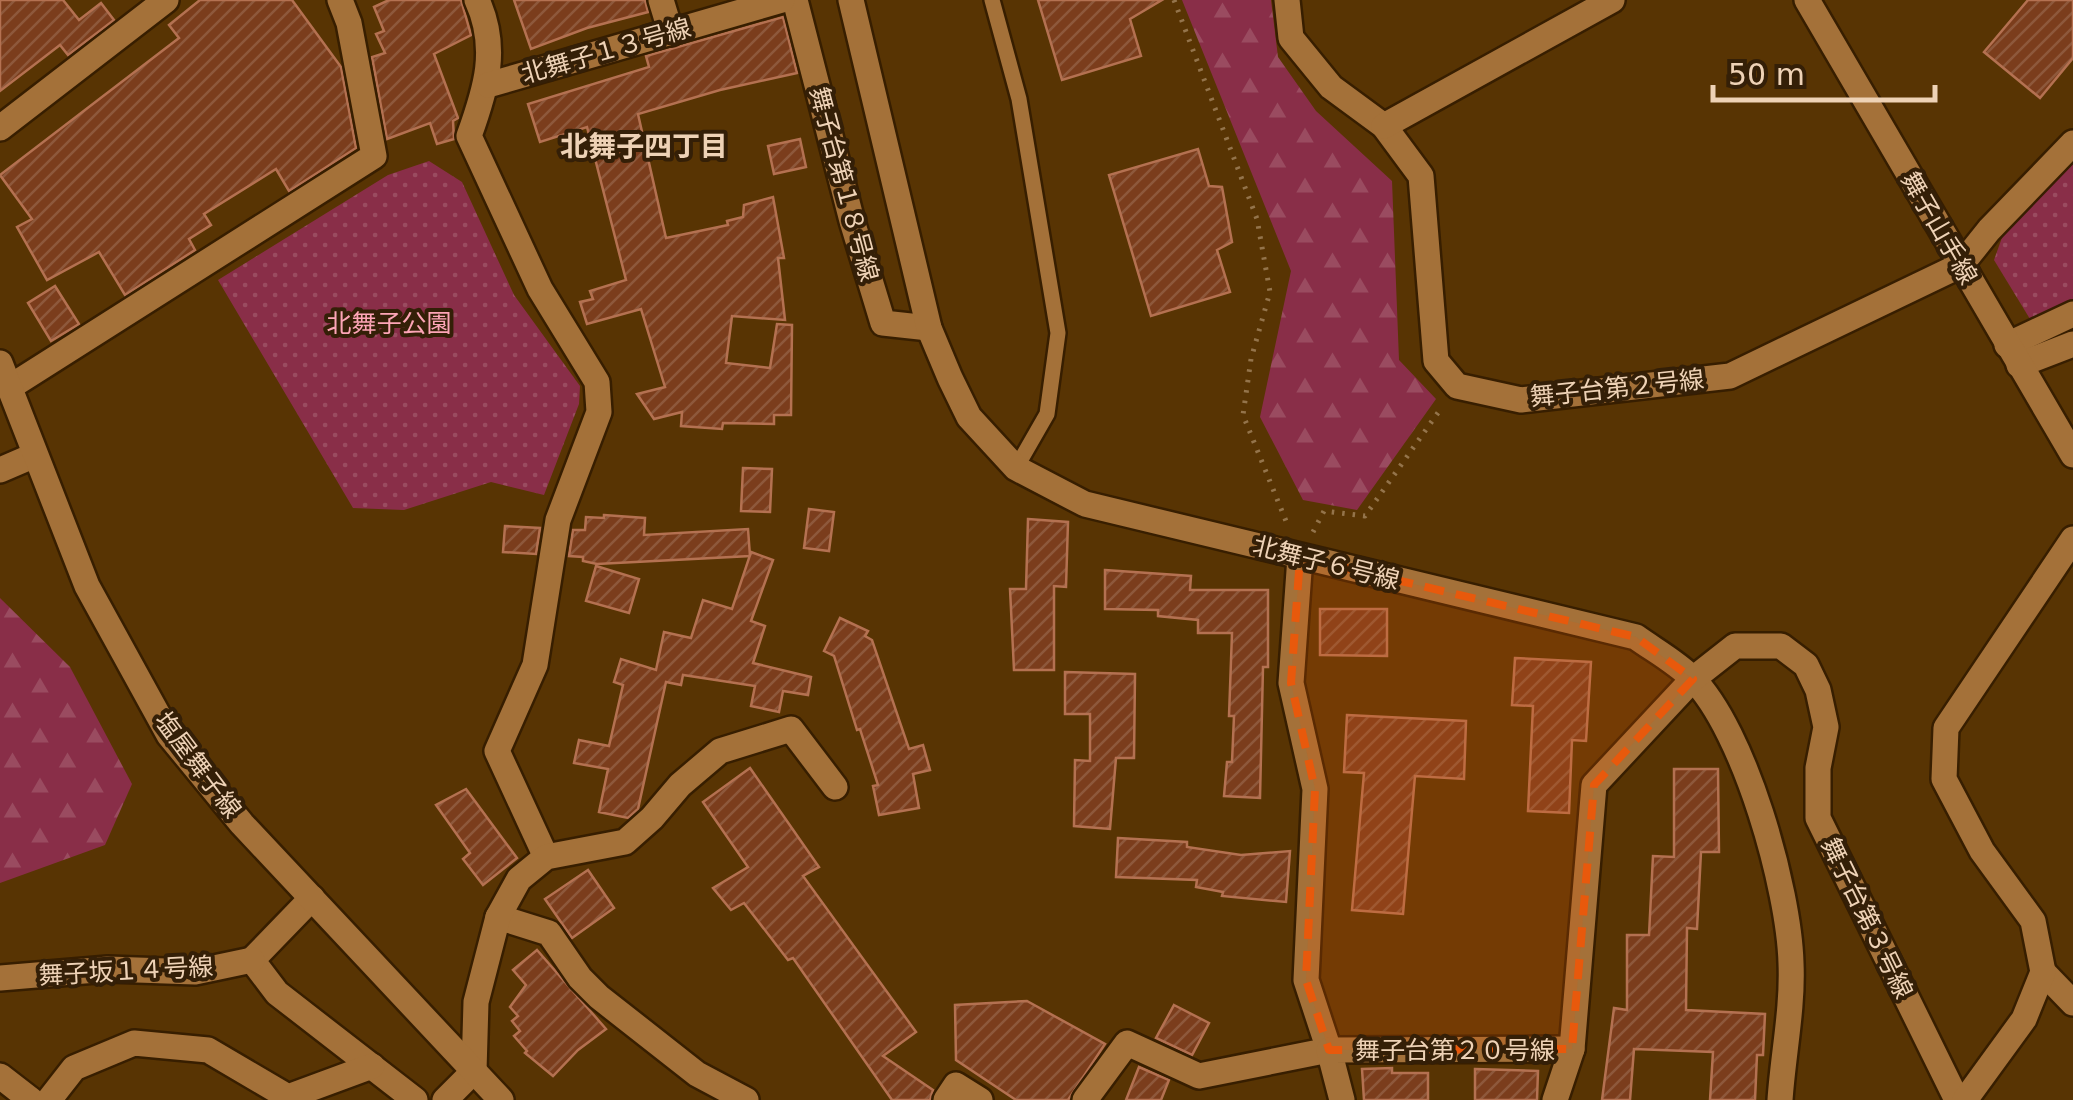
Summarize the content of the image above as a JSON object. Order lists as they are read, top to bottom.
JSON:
{
  "streets": {
    "street": [
      "北舞子１３号線",
      "舞子台第１８号線",
      "舞子山手線",
      "舞子台第２号線",
      "北舞子６号線",
      "塩屋舞子線",
      "舞子台第３号線",
      "舞子坂１４号線",
      "舞子台第２０号線"
    ]
  },
  "crossings": [
    ["舞子台第１８号線", "北舞子６号線"],
    ["舞子山手線", "舞子台第２号線"],
    ["北舞子６号線", "舞子台第３号線"],
    ["舞子台第３号線", "舞子台第２０号線"]
  ],
  "districts": ["北舞子四丁目"],
  "parks": ["北舞子公園"],
  "scale_bar": "50 m"
}
